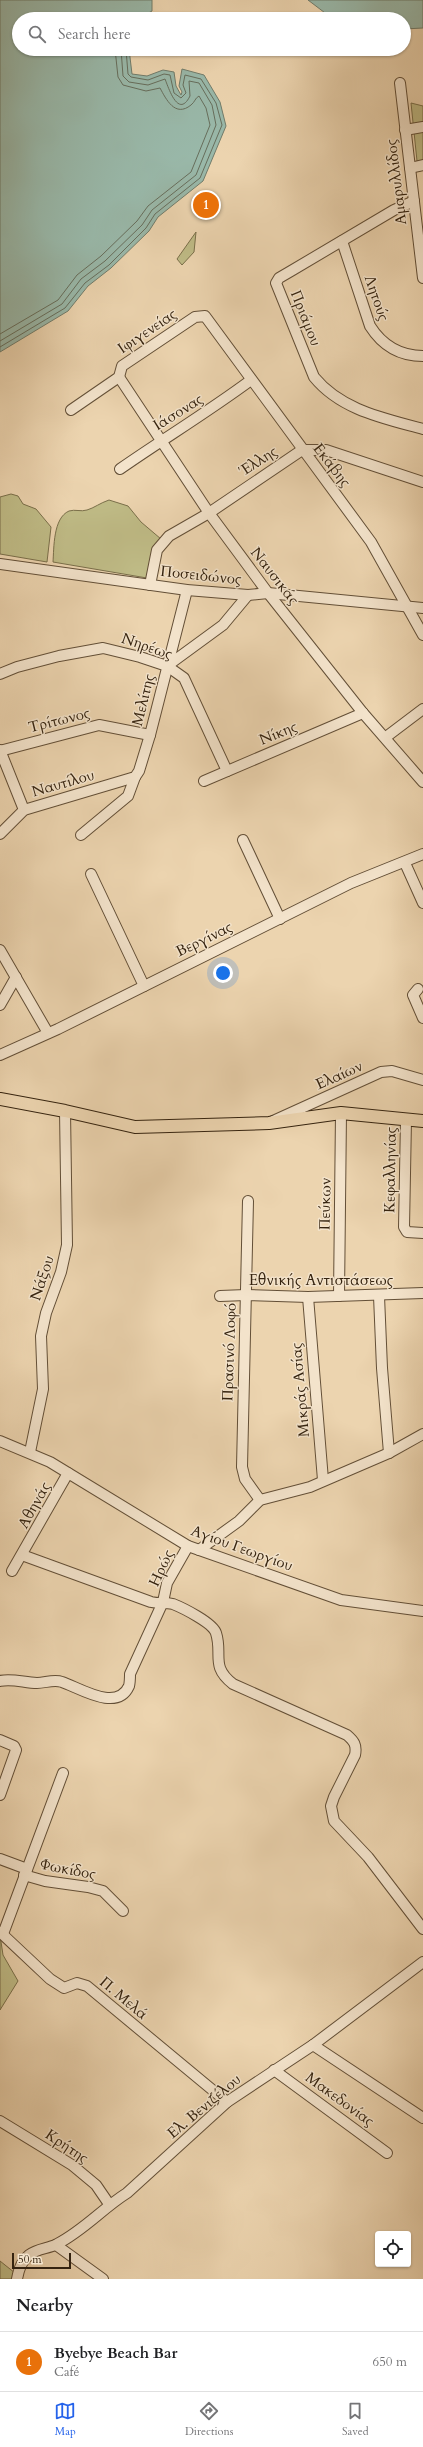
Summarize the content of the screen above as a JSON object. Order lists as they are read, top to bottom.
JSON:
{
  "streets": {
    "street": [
      "Αμαρυλλίδος",
      "Λητούς",
      "Πριάμου",
      "Ιφιγενείας",
      "Ιάσονας",
      "Έλλης",
      "Εκάβης",
      "Ποσειδώνος",
      "Ναυσικάς",
      "Νηρέως",
      "Μελίτης",
      "Τρίτωνος",
      "Νίκης",
      "Ναυτίλου",
      "Βεργίνας",
      "Ελαίων",
      "Κεφαλληνίας",
      "Πεύκων",
      "Νάξου",
      "Εθνικής Αντιστάσεως",
      "Πρασινό Λοφό",
      "Μικράς Ασίας",
      "Αθηνάς",
      "Αγίου Γεωργίου",
      "Ηρώς",
      "Φωκίδος",
      "Π. Μελά",
      "Μακεδονίας",
      "Ελ. Βενιζέλου",
      "Κρήτης"
    ]
  },
  "crossings": [
    ["Αμαρυλλίδος", "Πριάμου"],
    ["Λητούς", "Πριάμου"],
    ["Ιφιγενείας", "Εκάβης"],
    ["Ιφιγενείας", "Ναυσικάς"],
    ["Ιάσονας", "Εκάβης"],
    ["Ιάσονας", "Ναυσικάς"],
    ["Έλλης", "Εκάβης"],
    ["Έλλης", "Ποσειδώνος"],
    ["Έλλης", "Ναυσικάς"],
    ["Εκάβης", "Ποσειδώνος"],
    ["Ποσειδώνος", "Ναυσικάς"],
    ["Ποσειδώνος", "Μελίτης"],
    ["Ναυσικάς", "Νίκης"],
    ["Νηρέως", "Μελίτης"],
    ["Νηρέως", "Νίκης"],
    ["Μελίτης", "Τρίτωνος"],
    ["Μελίτης", "Ναυτίλου"],
    ["Πεύκων", "Εθνικής Αντιστάσεως"],
    ["Νάξου", "Αγίου Γεωργίου"],
    ["Εθνικής Αντιστάσεως", "Πρασινό Λοφό"],
    ["Εθνικής Αντιστάσεως", "Μικράς Ασίας"],
    ["Αθηνάς", "Αγίου Γεωργίου"],
    ["Αγίου Γεωργίου", "Ηρώς"],
    ["Π. Μελά", "Ελ. Βενιζέλου"],
    ["Μακεδονίας", "Ελ. Βενιζέλου"],
    ["Ελ. Βενιζέλου", "Κρήτης"]
  ],
  "scale_bar": "50 m",
  "page": {
    "search": "Search here",
    "pins": "1",
    "scale": "50 m",
    "heading": "Nearby",
    "list": [
      {
        "mark": "1",
        "name": "Byebye Beach Bar",
        "note": "Café",
        "value": "650 m"
      }
    ],
    "nav": ["Map", "Directions", "Saved"]
  }
}
